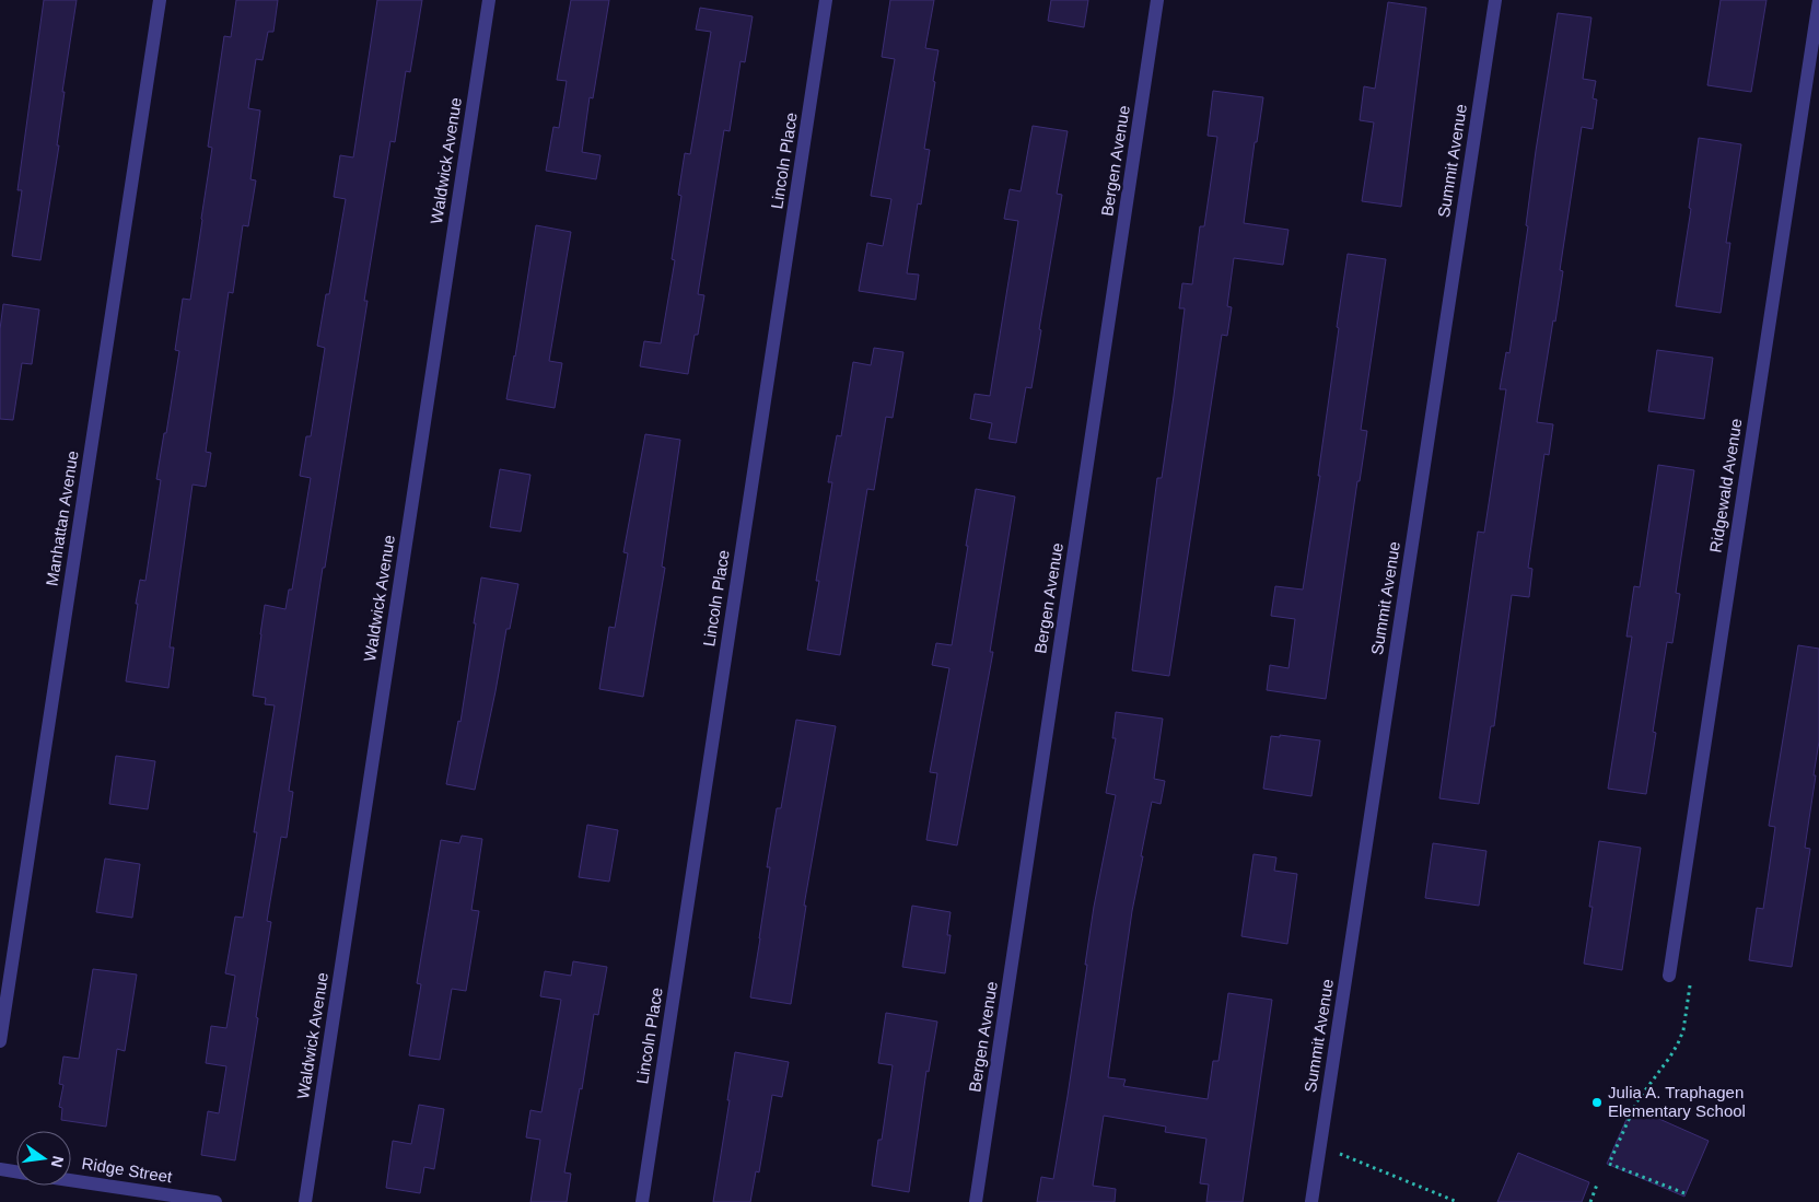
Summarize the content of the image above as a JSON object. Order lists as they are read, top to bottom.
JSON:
{
  "streets": {
    "street": [
      "Waldwick Avenue",
      "Lincoln Place",
      "Bergen Avenue",
      "Summit Avenue",
      "Ridgewald Avenue",
      "Manhattan Avenue",
      "Ridge Street"
    ]
  },
  "places": ["Julia A. Traphagen Elementary School"],
  "north": "right"
}
